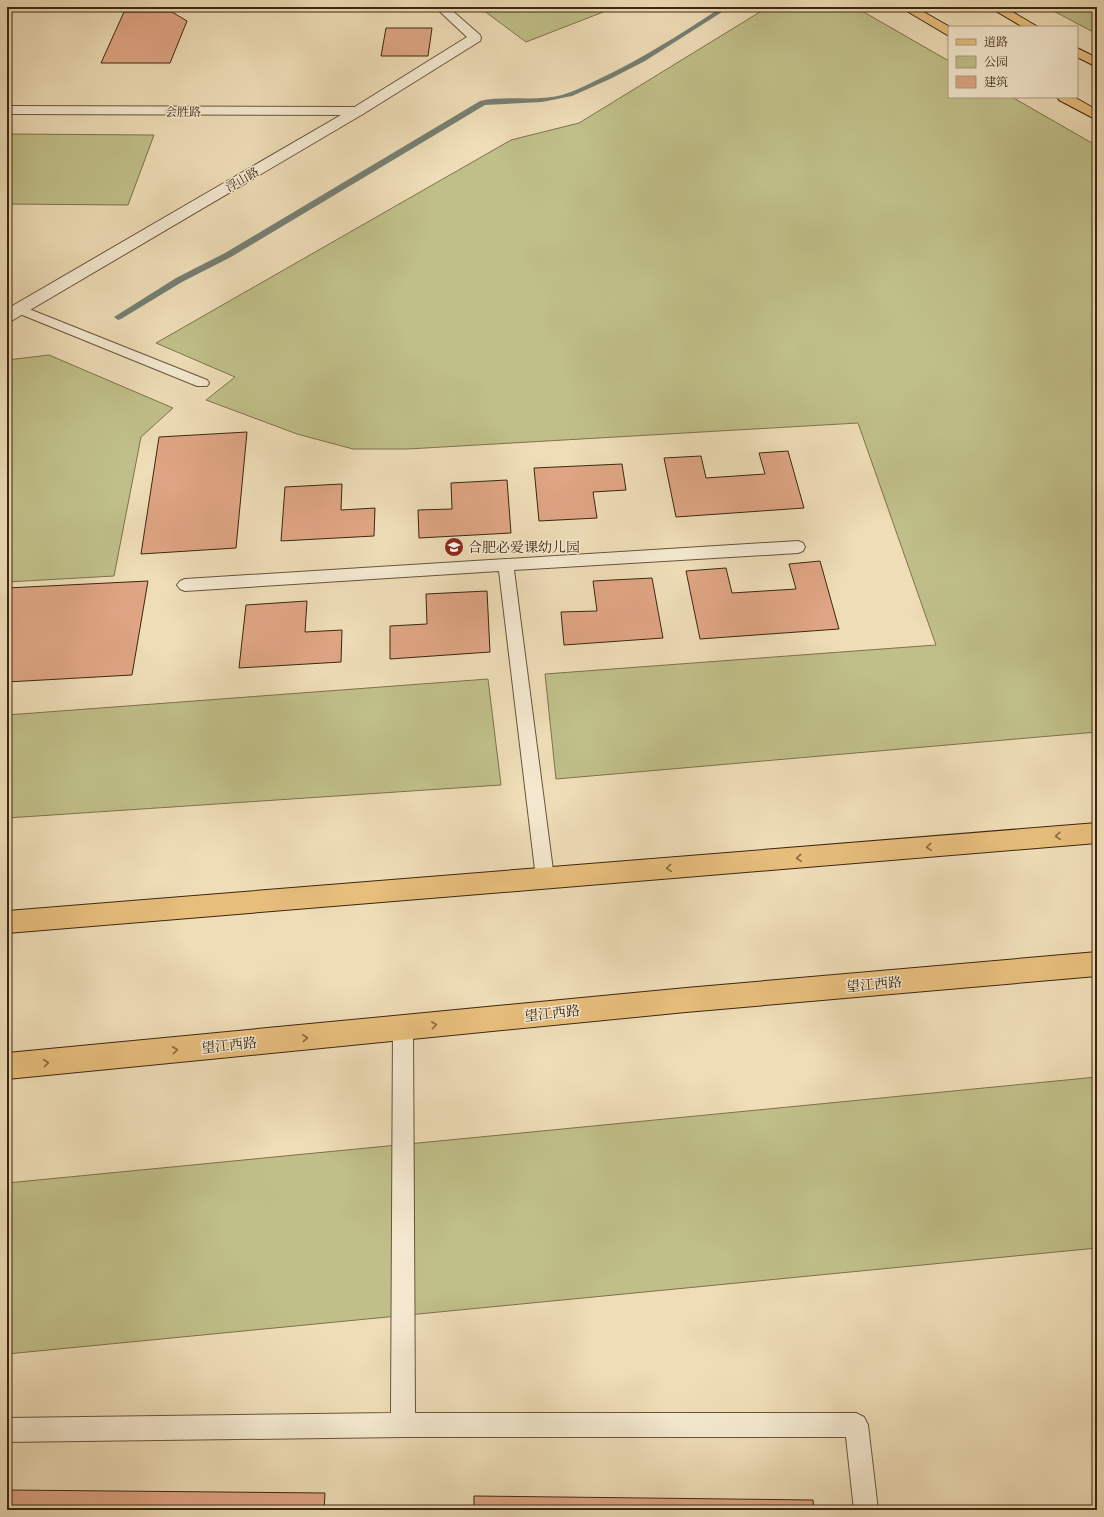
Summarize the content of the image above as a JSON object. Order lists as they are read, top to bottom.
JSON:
{
  "streets": {
    "main road": ["望江西路"],
    "street": ["会胜路", "浮山路"]
  },
  "crossings": [
    ["会胜路", "浮山路"]
  ],
  "places": {
    "school or university": ["合肥必爱课幼儿园"]
  },
  "legend": ["道路", "公园", "建筑"]
}
